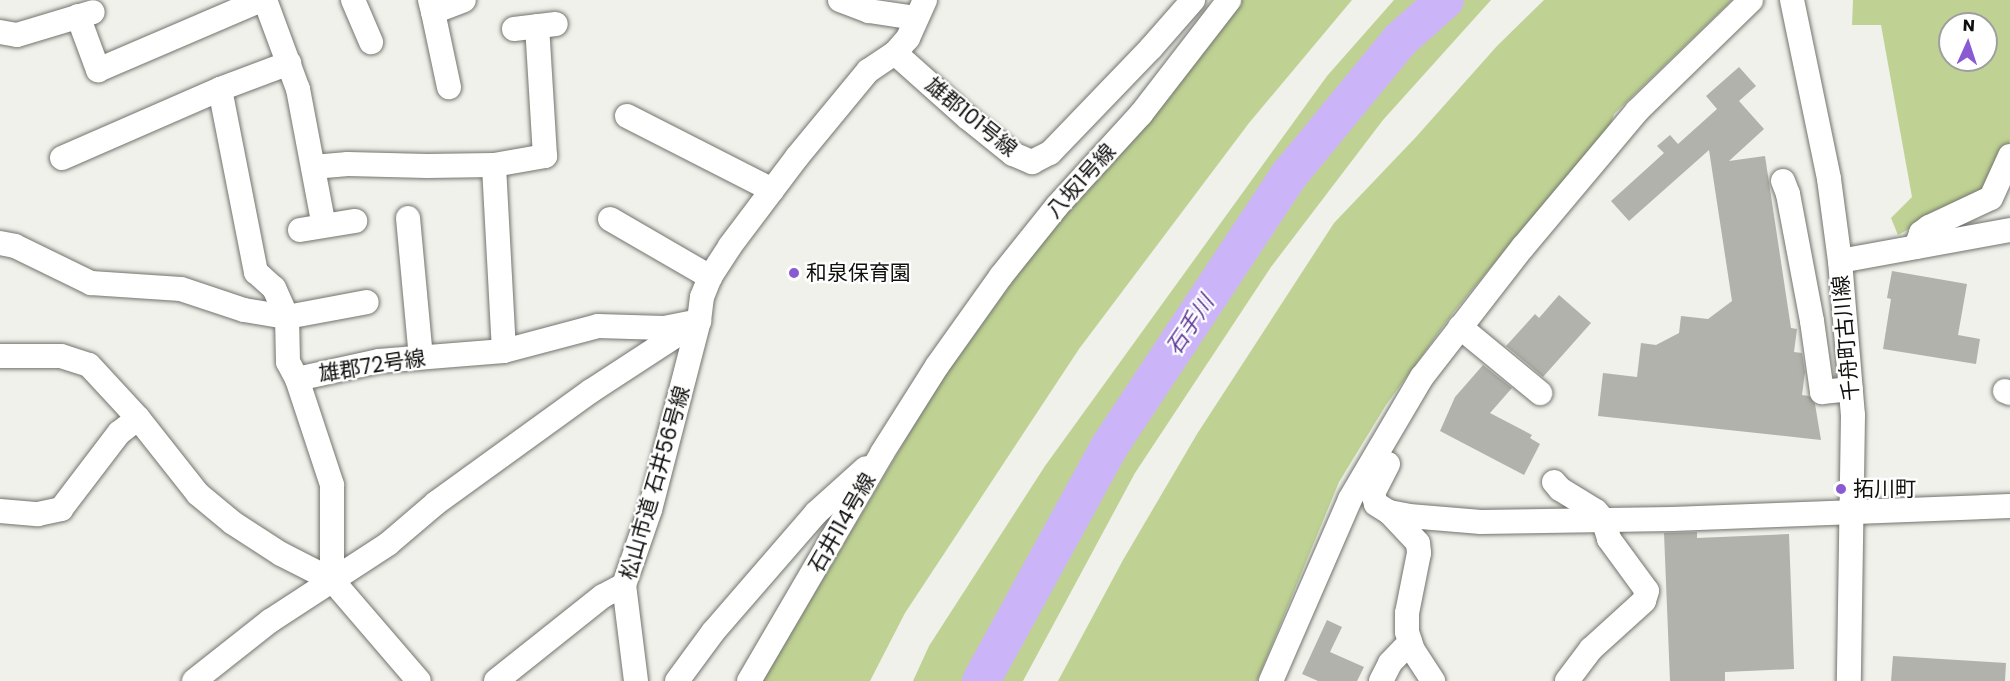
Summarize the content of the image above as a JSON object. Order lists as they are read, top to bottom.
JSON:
{
  "streets": {
    "street": [
      "雄郡101号線",
      "八坂1号線",
      "千舟町古川線",
      "雄郡72号線",
      "松山市道 石井56号線",
      "石井114号線"
    ]
  },
  "crossings": [
    ["雄郡101号線", "松山市道 石井56号線"],
    ["八坂1号線", "石井114号線"],
    ["雄郡72号線", "松山市道 石井56号線"]
  ],
  "water": ["石手川"],
  "places": ["和泉保育園", "拓川町"],
  "north": "top"
}
